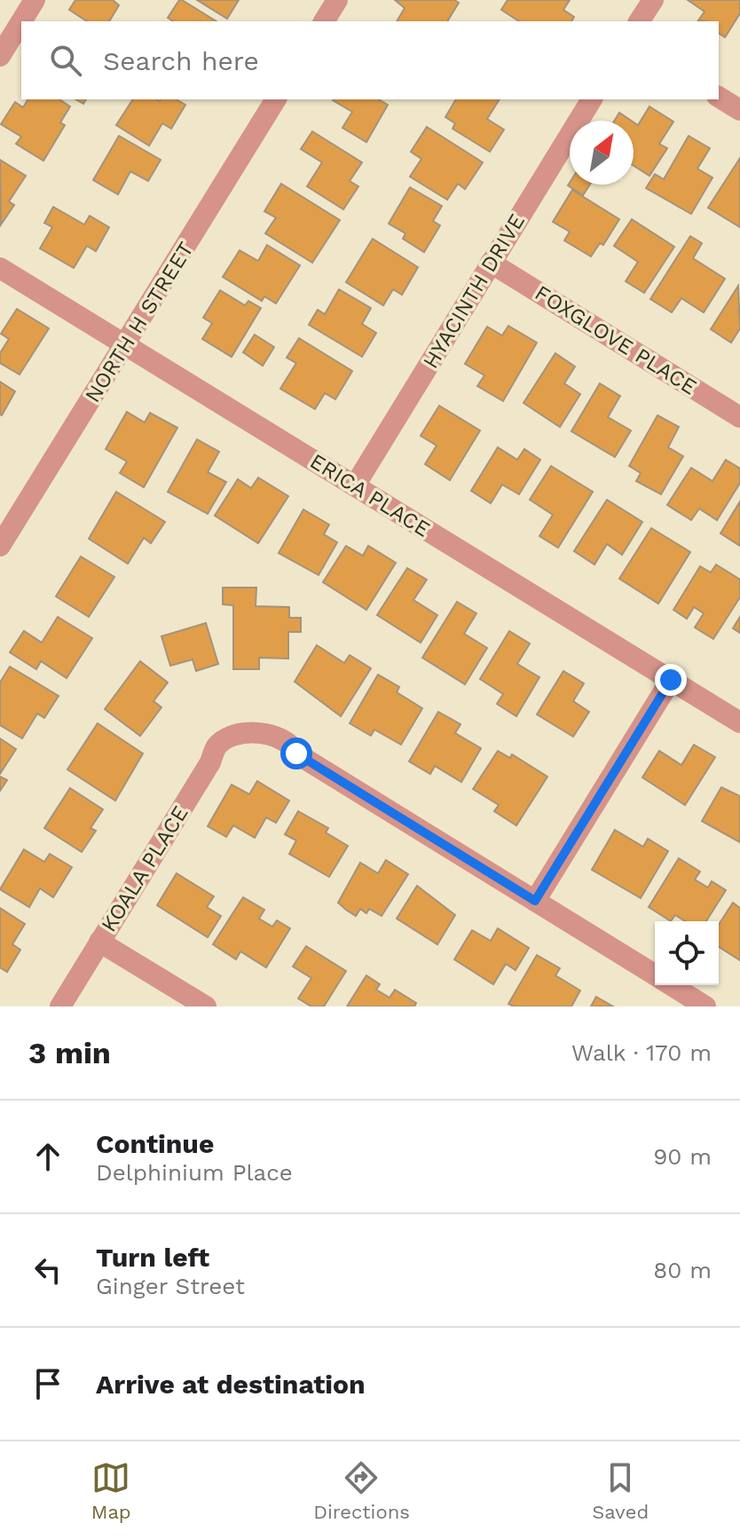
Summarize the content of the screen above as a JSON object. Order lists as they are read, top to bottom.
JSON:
{
  "streets": {
    "street": [
      "HYACINTH DRIVE",
      "NORTH H STREET",
      "FOXGLOVE PLACE",
      "ERICA PLACE",
      "KOALA PLACE"
    ]
  },
  "crossings": [
    ["HYACINTH DRIVE", "FOXGLOVE PLACE"],
    ["HYACINTH DRIVE", "ERICA PLACE"],
    ["NORTH H STREET", "ERICA PLACE"]
  ],
  "north": "top right",
  "page": {
    "search": "Search here",
    "heading": ["3 min", "Walk · 170 m"],
    "list": [
      ["Continue", "Delphinium Place", "90 m"],
      ["Turn left", "Ginger Street", "80 m"],
      "Arrive at destination"
    ],
    "nav": ["Map", "Directions", "Saved"]
  }
}
